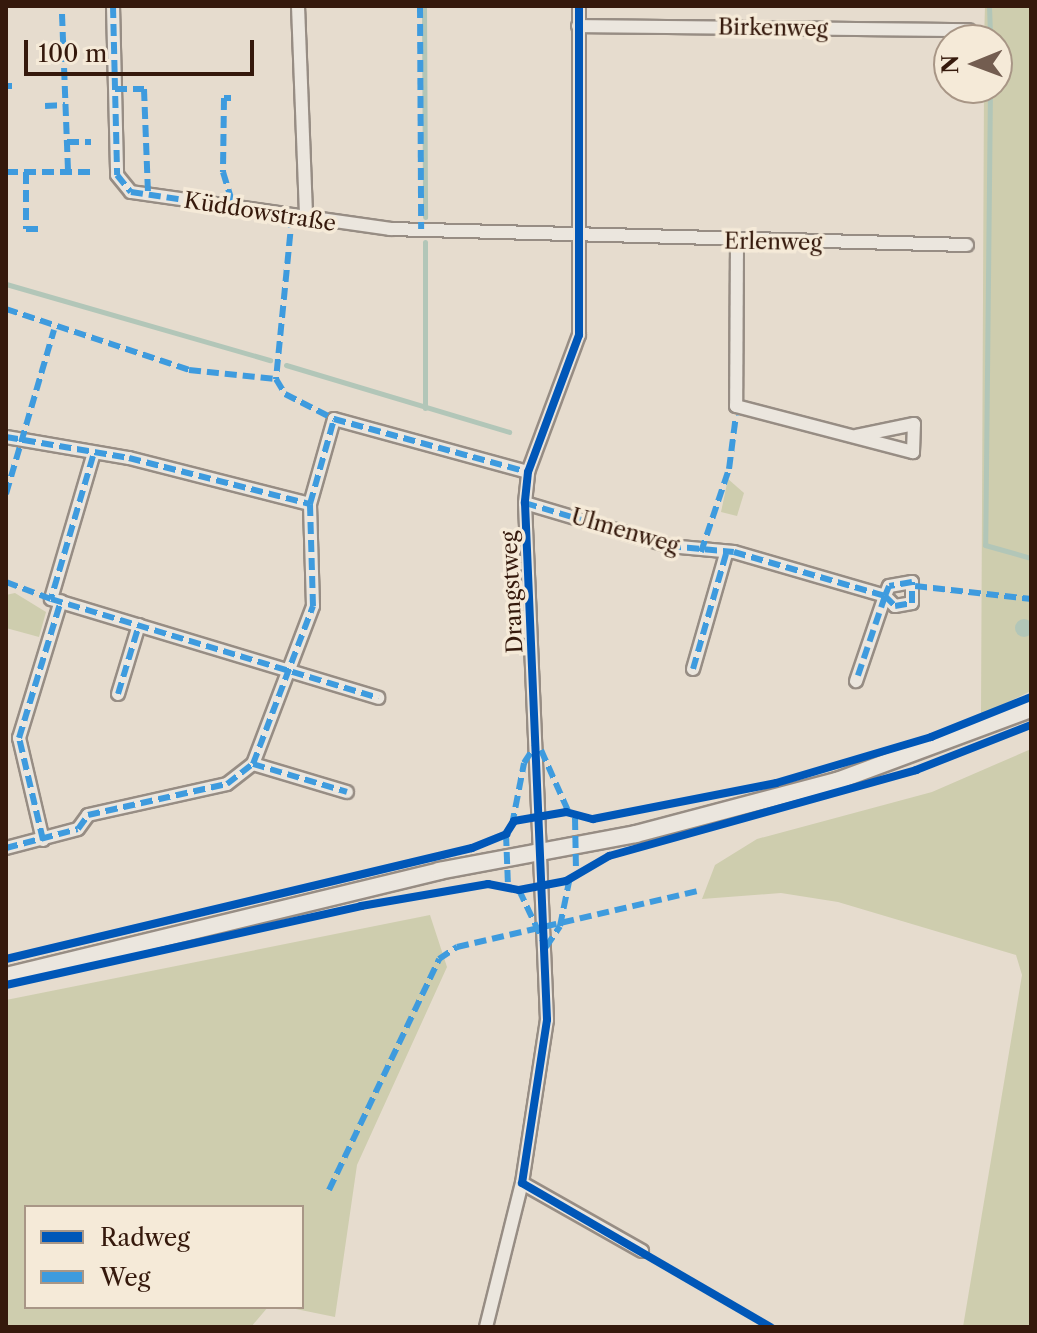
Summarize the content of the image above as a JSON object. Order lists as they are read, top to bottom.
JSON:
{
  "streets": {
    "street": [
      "Birkenweg",
      "Küddowstraße",
      "Erlenweg",
      "Ulmenweg",
      "Drangstweg"
    ]
  },
  "crossings": [
    ["Birkenweg", "Drangstweg"],
    ["Küddowstraße", "Erlenweg"],
    ["Küddowstraße", "Drangstweg"],
    ["Erlenweg", "Drangstweg"],
    ["Ulmenweg", "Drangstweg"]
  ],
  "legend": ["Radweg", "Weg"],
  "scale_bar": "100 m",
  "north": "left"
}
